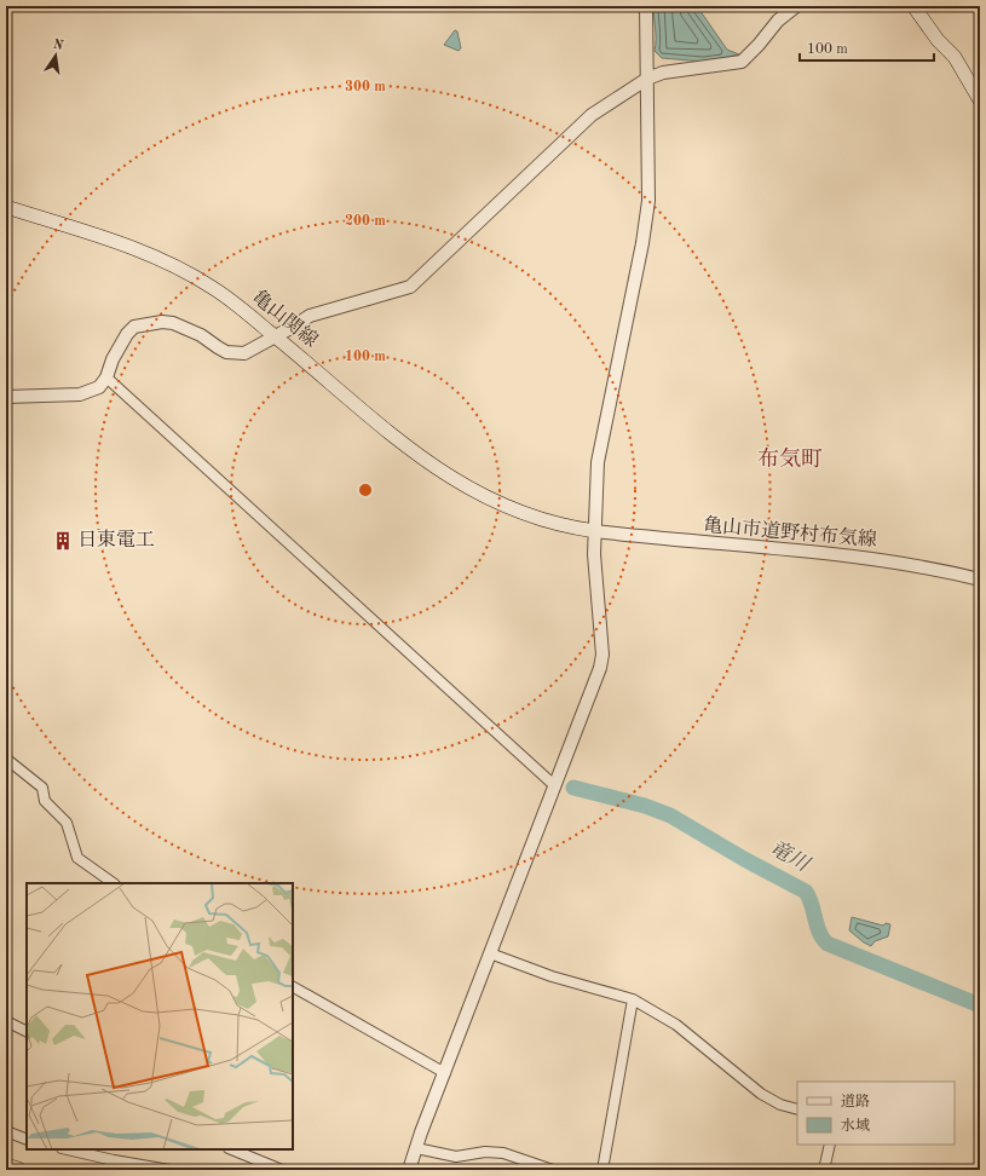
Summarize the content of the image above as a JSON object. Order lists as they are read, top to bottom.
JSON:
{
  "streets": {
    "main road": ["亀山関線"],
    "street": ["亀山市道野村布気線"]
  },
  "crossings": [
    ["亀山関線", "亀山市道野村布気線"]
  ],
  "districts": ["布気町"],
  "water": ["竜川"],
  "places": {
    "building": ["日東電工"]
  },
  "legend": ["道路", "水域"],
  "scale_bar": "100 m",
  "north": "top",
  "rings": ["300 m", "200 m", "100 m"]
}
